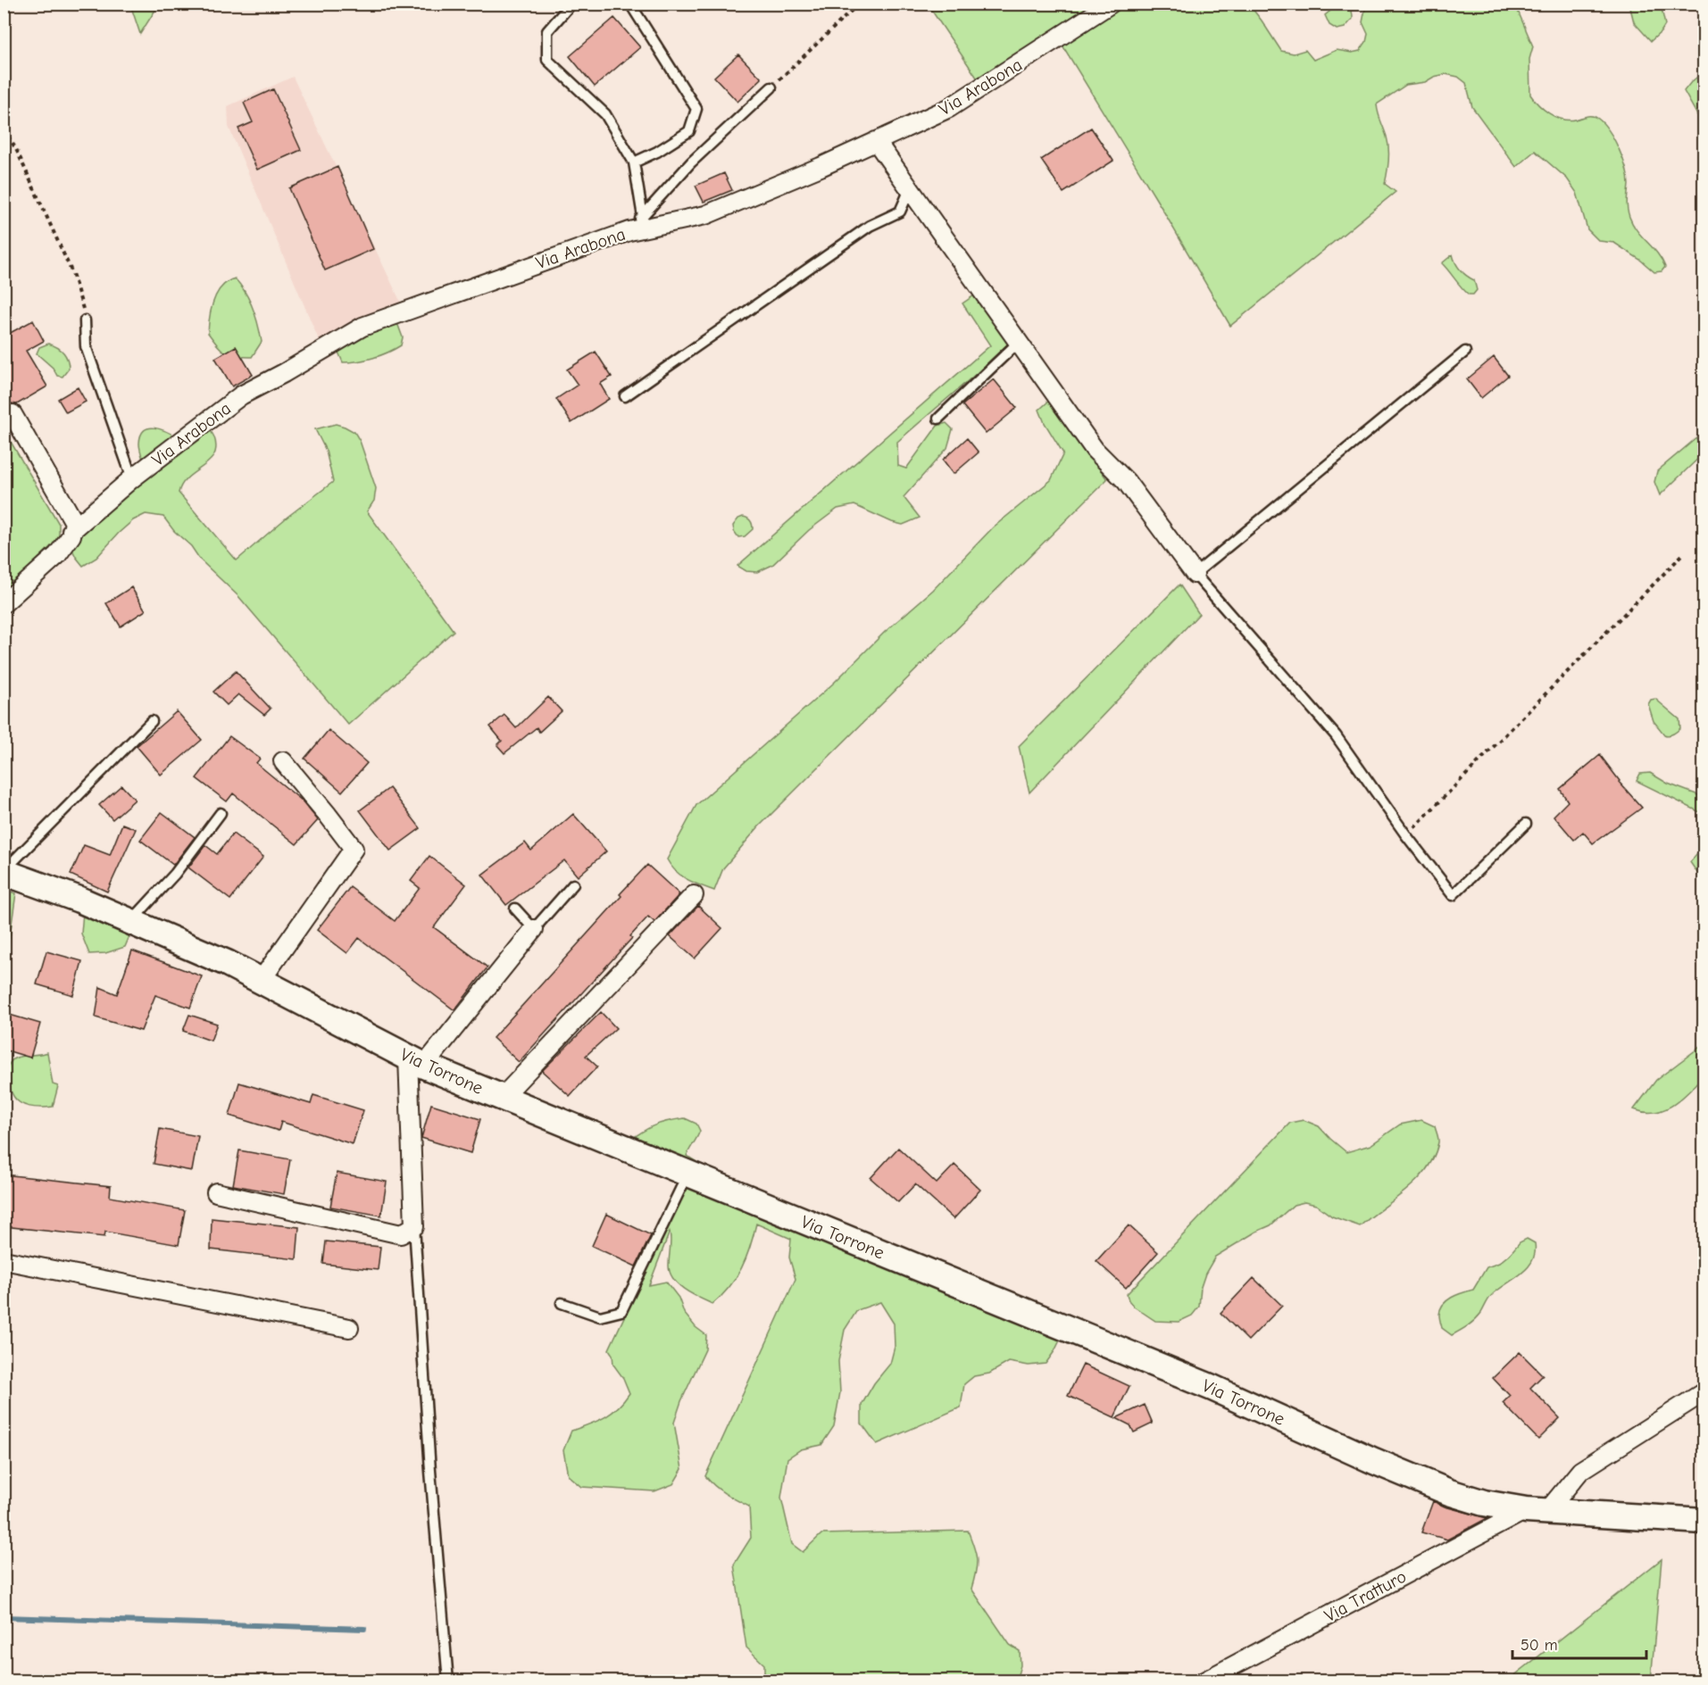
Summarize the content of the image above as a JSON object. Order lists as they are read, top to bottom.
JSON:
{
  "streets": {
    "main road": ["Via Torrone"],
    "street": ["Via Arabona", "Via Tratturo"]
  },
  "crossings": [
    ["Via Torrone", "Via Tratturo"]
  ],
  "scale_bar": "50 m"
}
